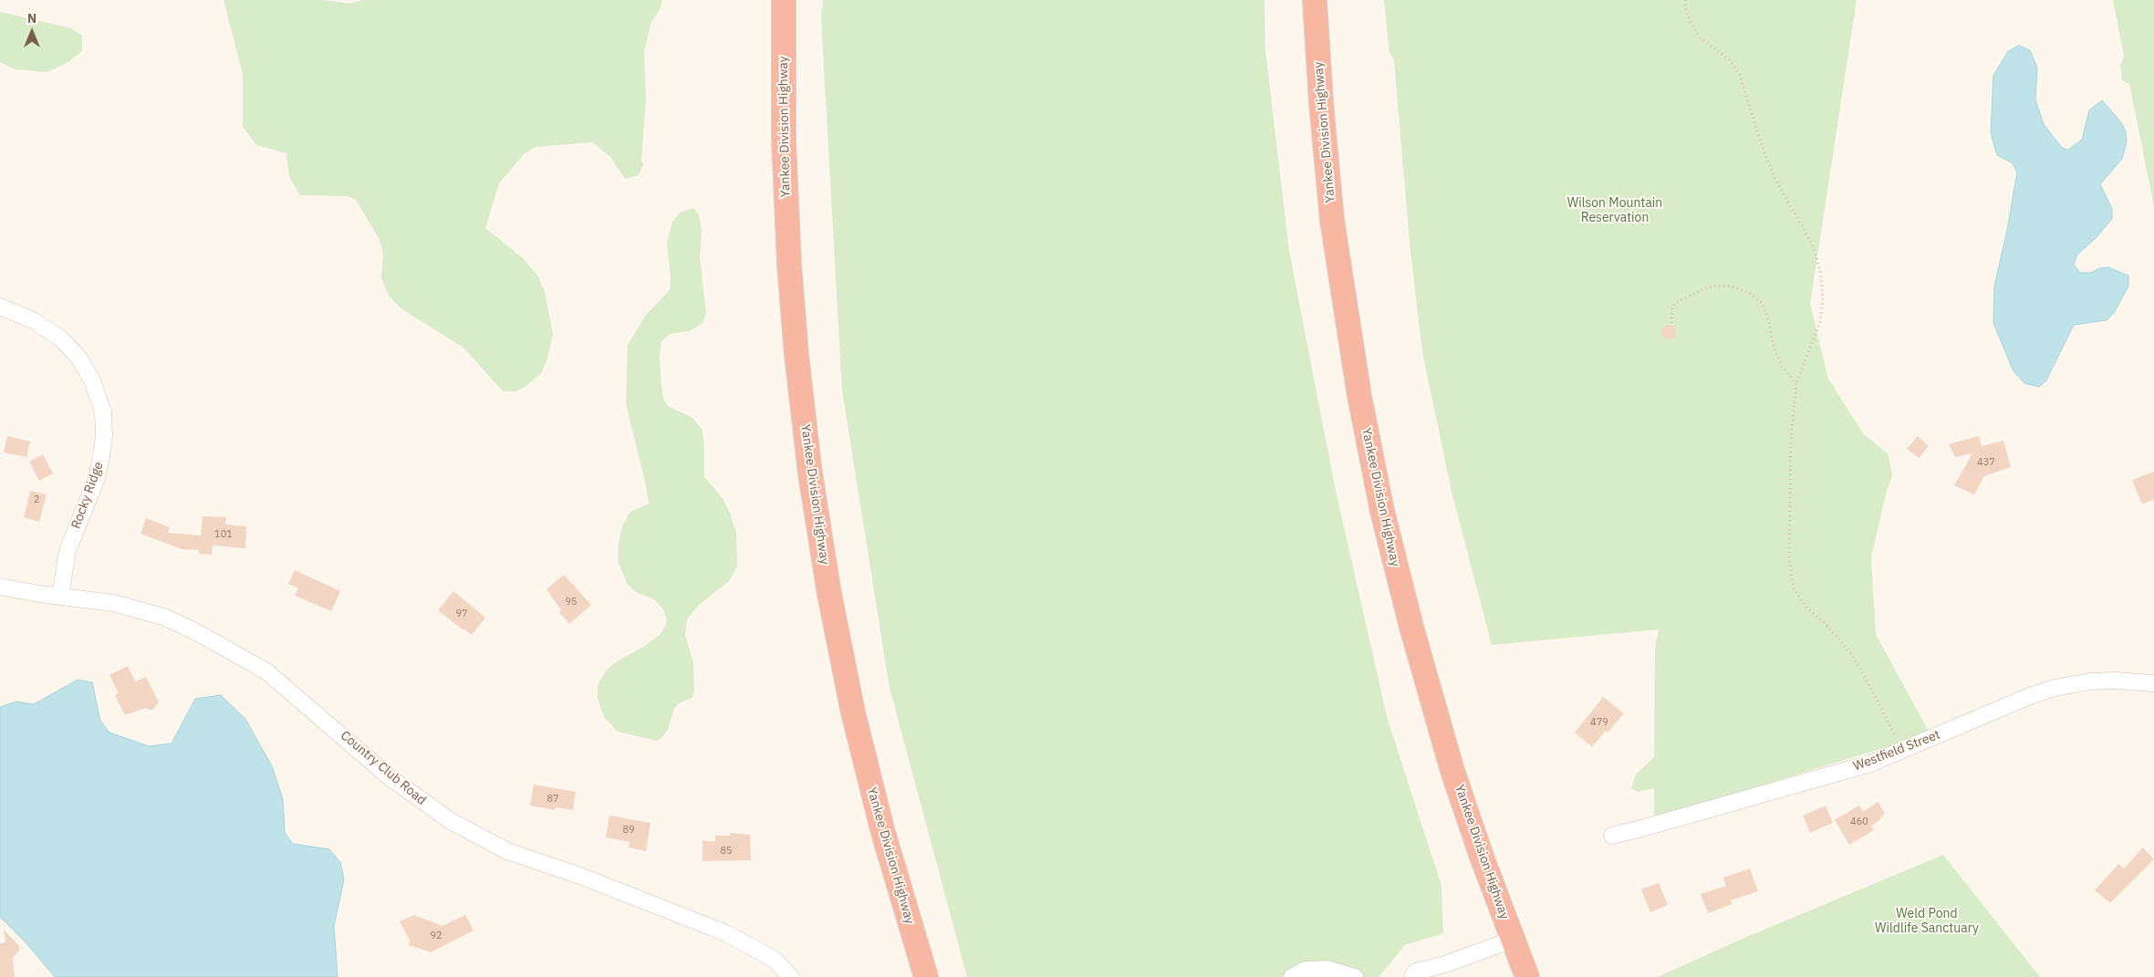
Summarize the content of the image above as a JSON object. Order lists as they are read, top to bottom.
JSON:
{
  "streets": {
    "highway": ["Yankee Division Highway"],
    "street": ["Rocky Ridge", "Westfield Street", "Country Club Road"]
  },
  "crossings": [
    ["Rocky Ridge", "Country Club Road"]
  ],
  "parks": ["Wilson Mountain Reservation", "Weld Pond Wildlife Sanctuary"],
  "house_numbers": [
    "437",
    "2",
    "101",
    "95",
    "97",
    "479",
    "87",
    "460",
    "89",
    "85",
    "92"
  ],
  "north": "top"
}
